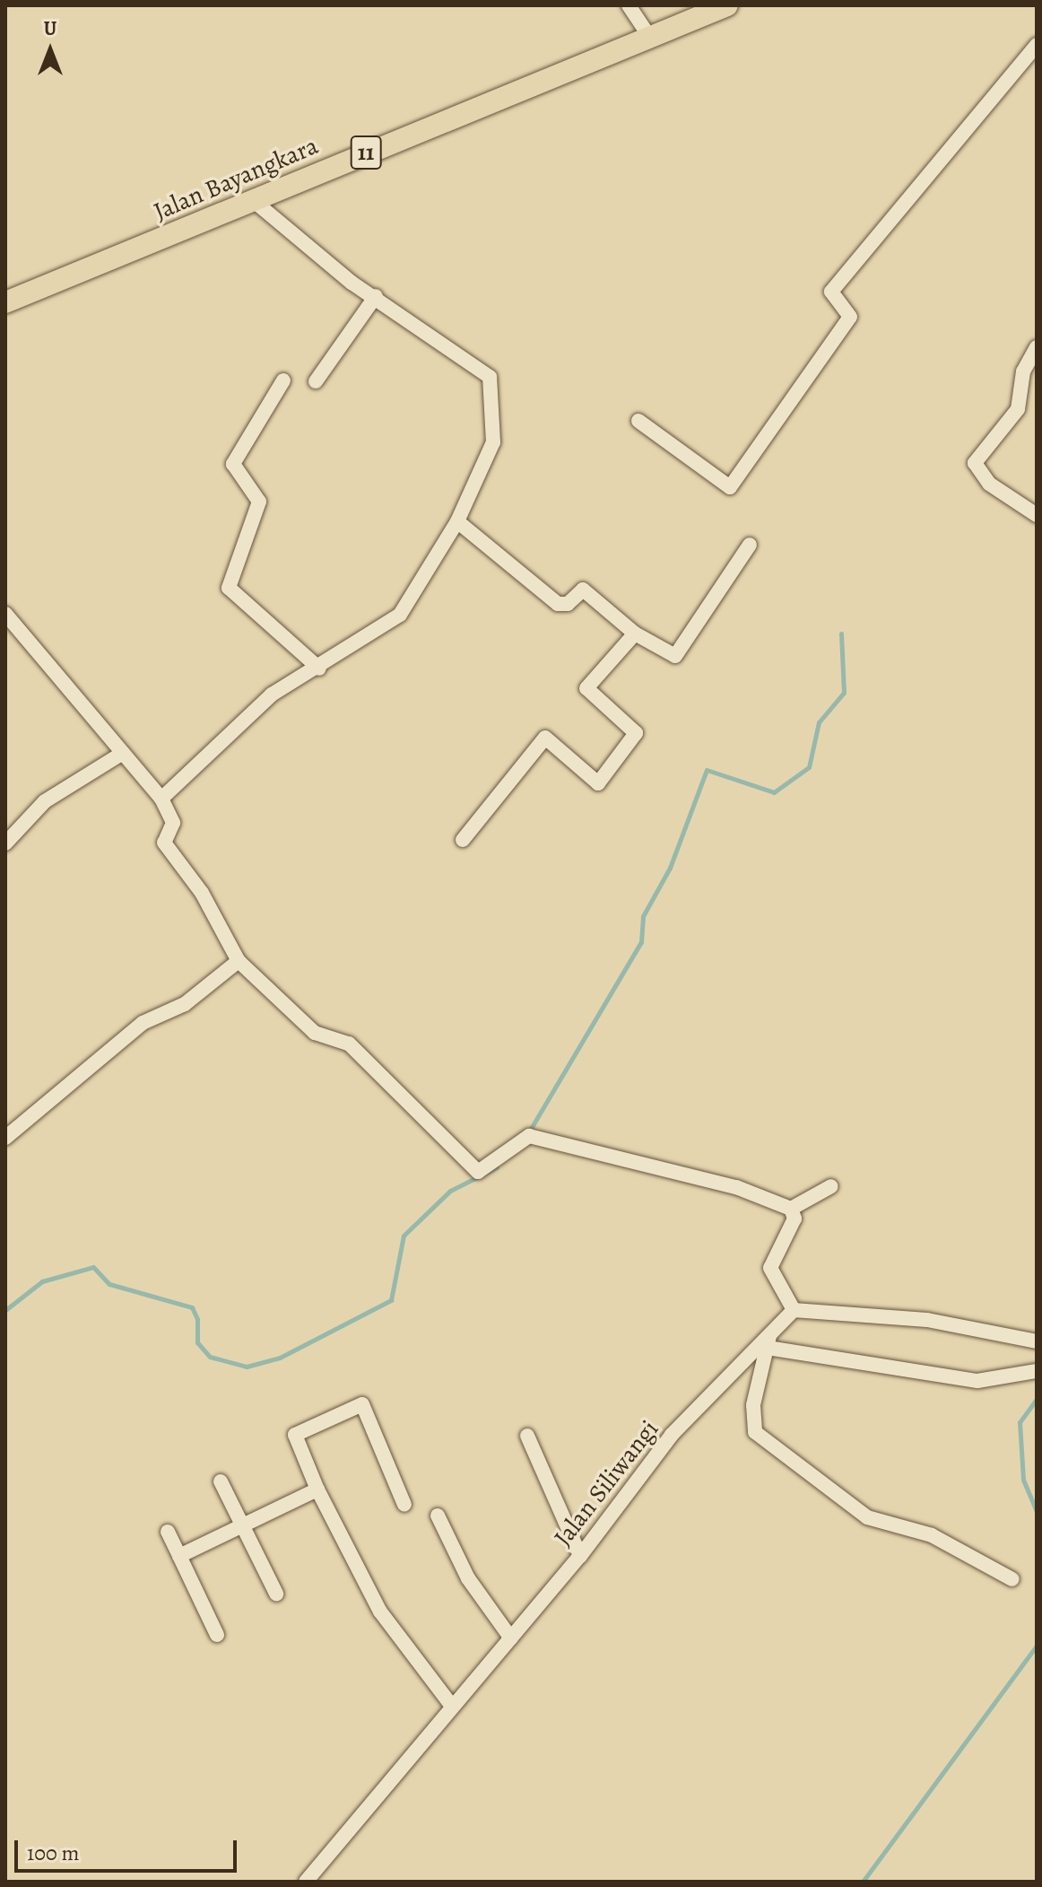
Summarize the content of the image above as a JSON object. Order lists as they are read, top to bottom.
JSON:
{
  "streets": {
    "highway": ["11", "Jalan Bayangkara"],
    "street": ["Jalan Siliwangi"]
  },
  "scale_bar": "100 m",
  "north": "top"
}
